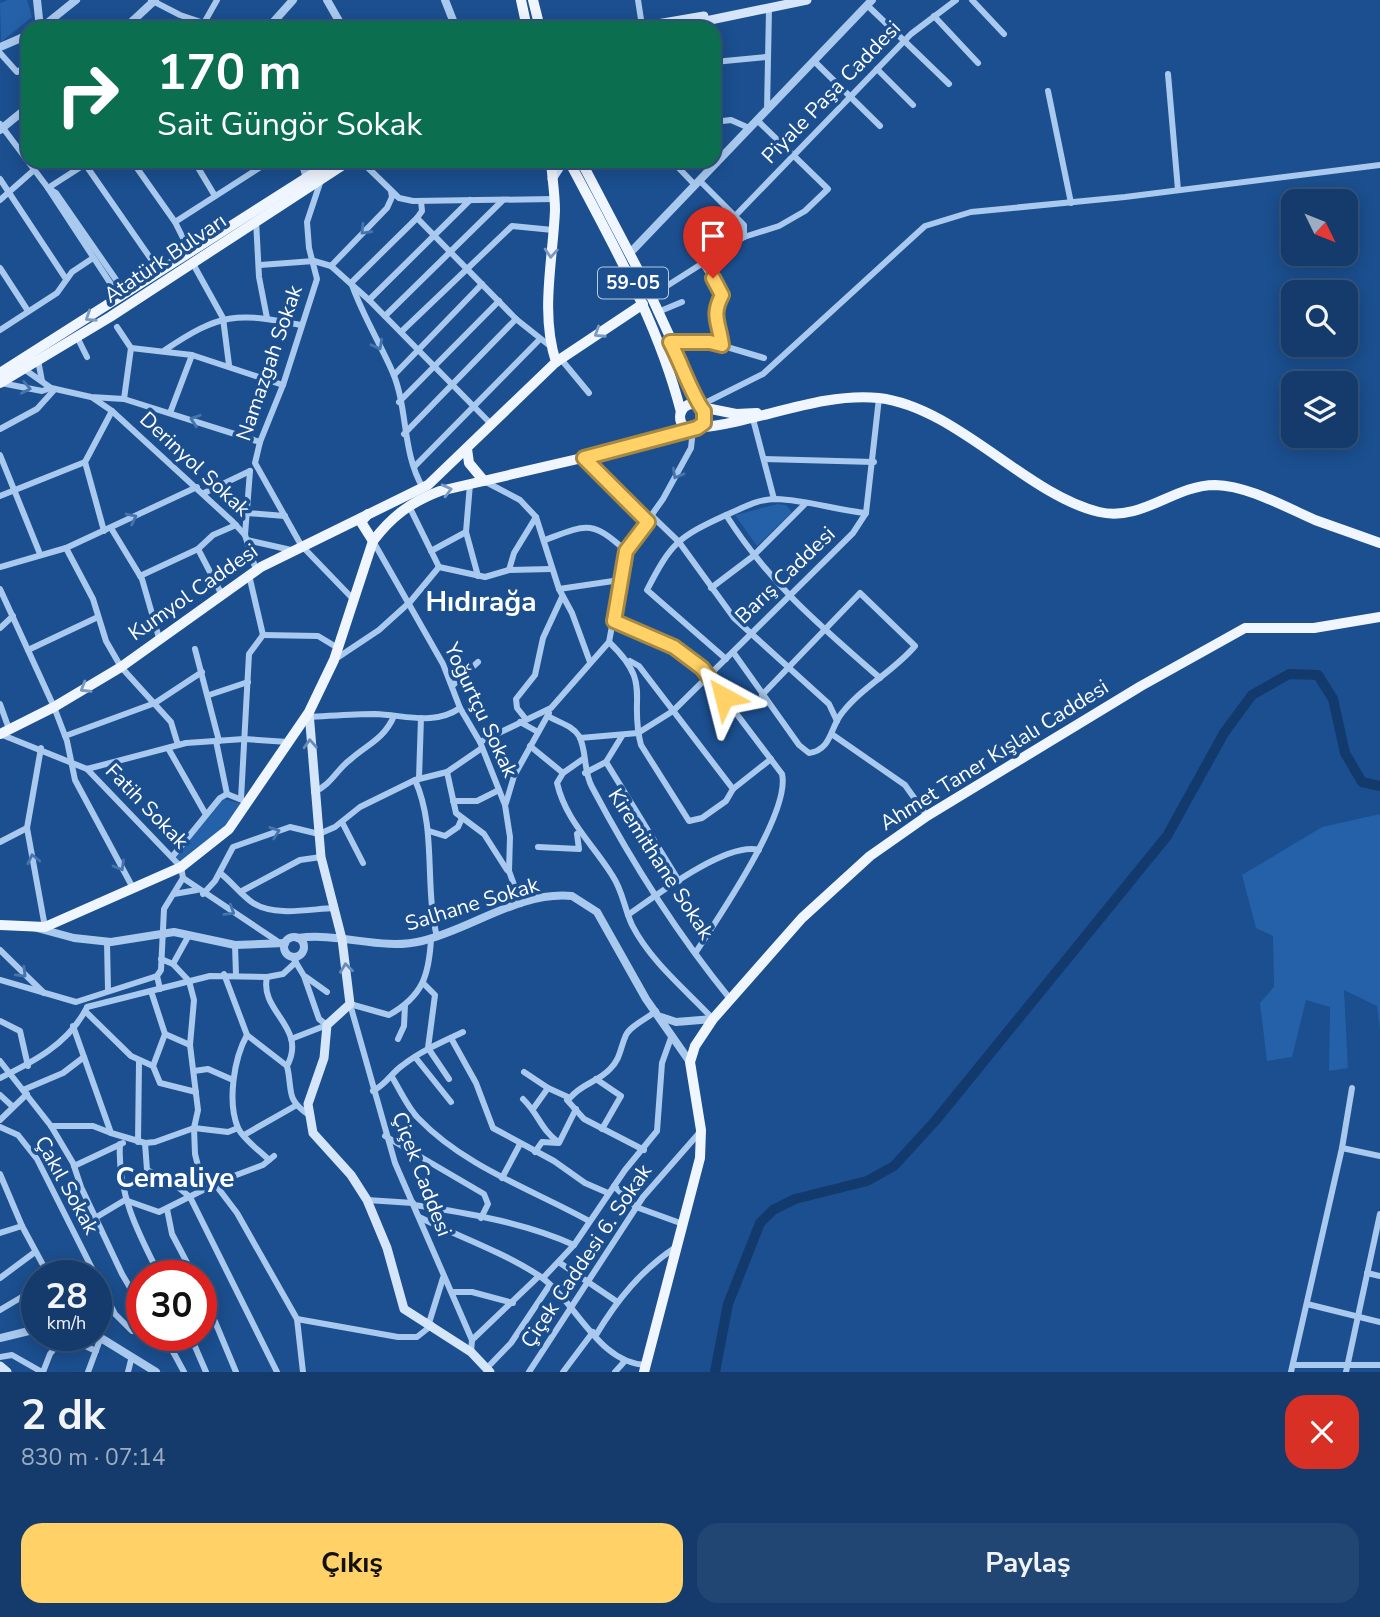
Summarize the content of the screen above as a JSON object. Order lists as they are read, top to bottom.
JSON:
{
  "streets": {
    "main road": [
      "Atatürk Bulvarı",
      "59-05",
      "Kumyol Caddesi",
      "Ahmet Taner Kışlalı Caddesi"
    ],
    "street": [
      "Piyale Paşa Caddesi",
      "Namazgah Sokak",
      "Derinyol Sokak",
      "Barış Caddesi",
      "Yoğurtçu Sokak",
      "Fatih Sokak",
      "Kiremithane Sokak",
      "Salhane Sokak",
      "Çiçek Caddesi",
      "Çakıl Sokak",
      "Çiçek Caddesi 6. Sokak"
    ]
  },
  "crossings": [
    ["Atatürk Bulvarı", "Namazgah Sokak"],
    ["59-05", "Kumyol Caddesi"],
    ["Namazgah Sokak", "Kumyol Caddesi"],
    ["Derinyol Sokak", "Kumyol Caddesi"],
    ["Kumyol Caddesi", "Fatih Sokak"],
    ["Yoğurtçu Sokak", "Salhane Sokak"],
    ["Ahmet Taner Kışlalı Caddesi", "Kiremithane Sokak"],
    ["Ahmet Taner Kışlalı Caddesi", "Salhane Sokak"],
    ["Fatih Sokak", "Salhane Sokak"]
  ],
  "districts": ["Hıdırağa", "Cemaliye"],
  "north": "bottom right",
  "page": {
    "turn": ["170 m", "Sait Güngör Sokak"],
    "speed": "28 km/h",
    "limit": "30",
    "heading": ["2 dk", "830 m · 07:14"],
    "buttons": ["Çıkış", "Paylaş"]
  }
}
